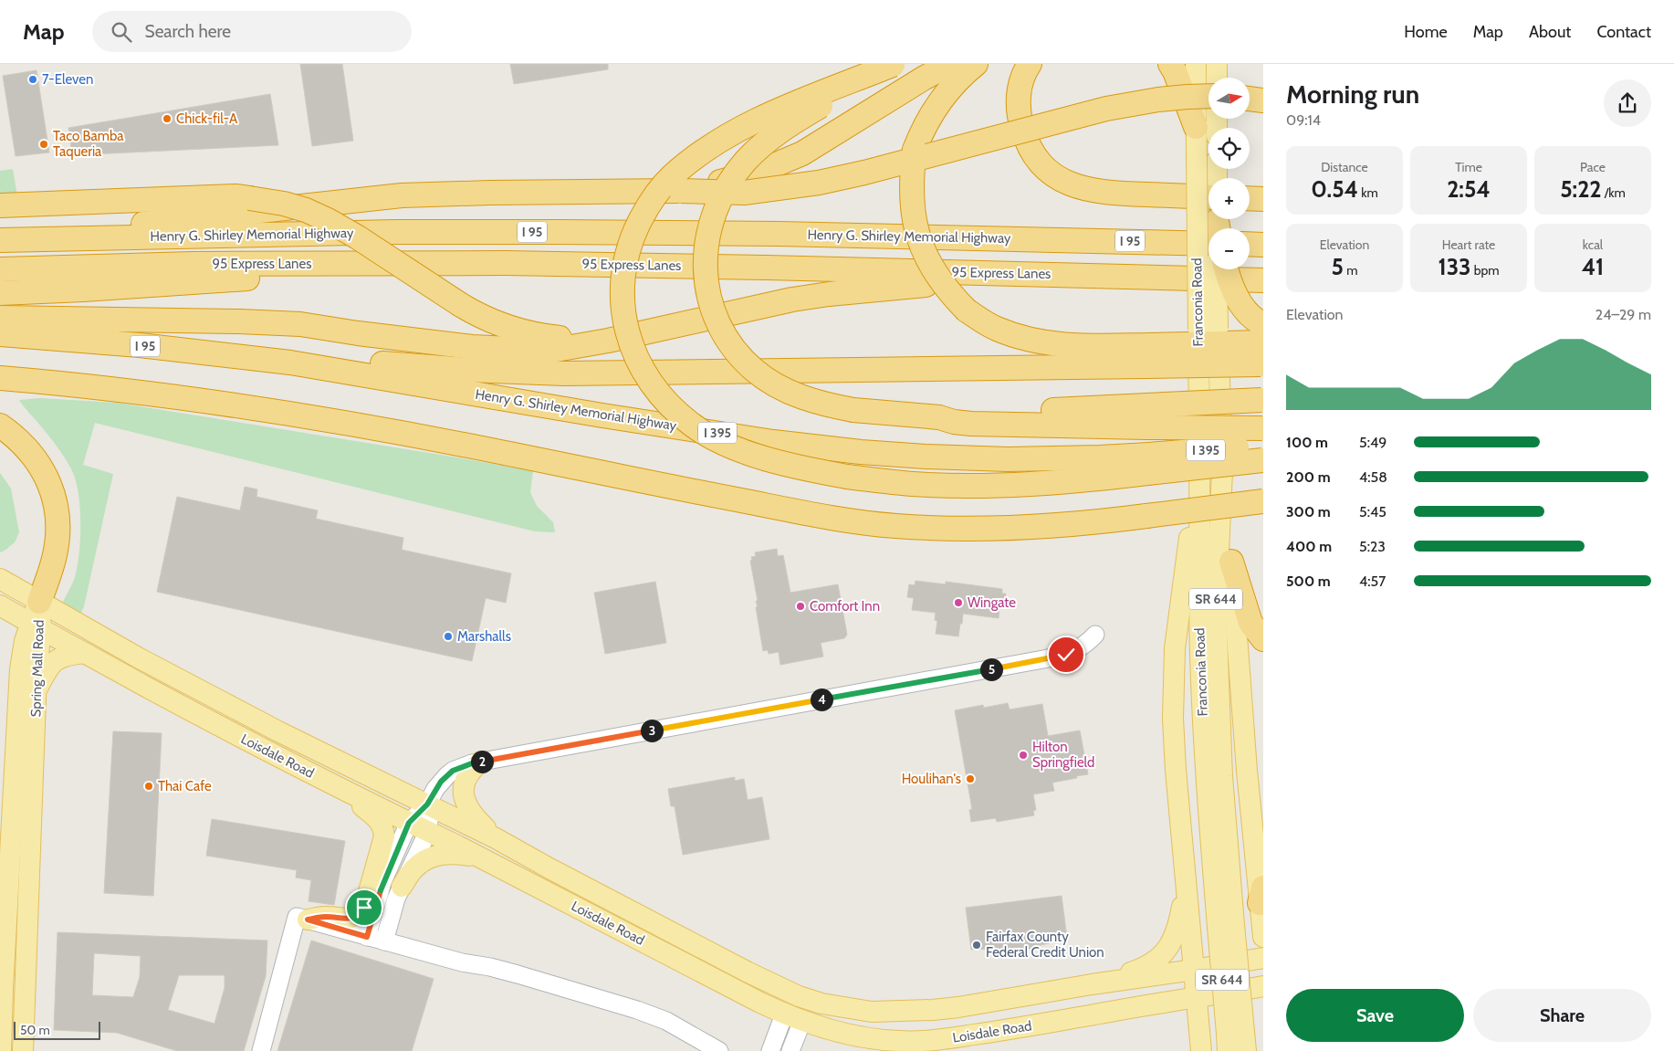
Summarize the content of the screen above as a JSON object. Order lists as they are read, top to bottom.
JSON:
{
  "streets": {
    "highway": [
      "I 95",
      "Henry G. Shirley Memorial Highway",
      "95 Express Lanes",
      "I 395"
    ],
    "main road": [
      "Franconia Road",
      "SR 644",
      "Spring Mall Road",
      "Loisdale Road"
    ]
  },
  "crossings": [
    ["I 95", "Henry G. Shirley Memorial Highway"],
    ["Franconia Road", "SR 644"],
    ["Spring Mall Road", "Loisdale Road"]
  ],
  "places": [
    "7-Eleven",
    "Chick-fil-A",
    "Taco Bamba Taqueria",
    "Wingate",
    "Comfort Inn",
    "Marshalls",
    "Hilton Springfield",
    "Houlihan's",
    "Thai Cafe",
    "Fairfax County Federal Credit Union"
  ],
  "scale_bar": "50 m",
  "north": "right",
  "page": {
    "header": "Map",
    "search": "Search here",
    "nav": [
      "Home",
      "Map",
      "About",
      "Contact"
    ],
    "heading": ["Morning run", "09:14"],
    "map_buttons": ["+", "−"],
    "stats": [
      ["Distance", "0.54 km"],
      ["Time", "2:54"],
      ["Pace", "5:22 /km"],
      ["Elevation", "5 m"],
      ["Heart rate", "133 bpm"],
      ["kcal", "41"]
    ],
    "chart": ["Elevation", "24–29 m"],
    "list": [
      {
        "name": "100 m",
        "note": "5:49"
      },
      {
        "name": "200 m",
        "note": "4:58"
      },
      {
        "name": "300 m",
        "note": "5:45"
      },
      {
        "name": "400 m",
        "note": "5:23"
      },
      {
        "name": "500 m",
        "note": "4:57"
      }
    ],
    "pins": [
      "5",
      "4",
      "3",
      "2"
    ],
    "buttons": ["Save", "Share"],
    "scale": "50 m"
  }
}
